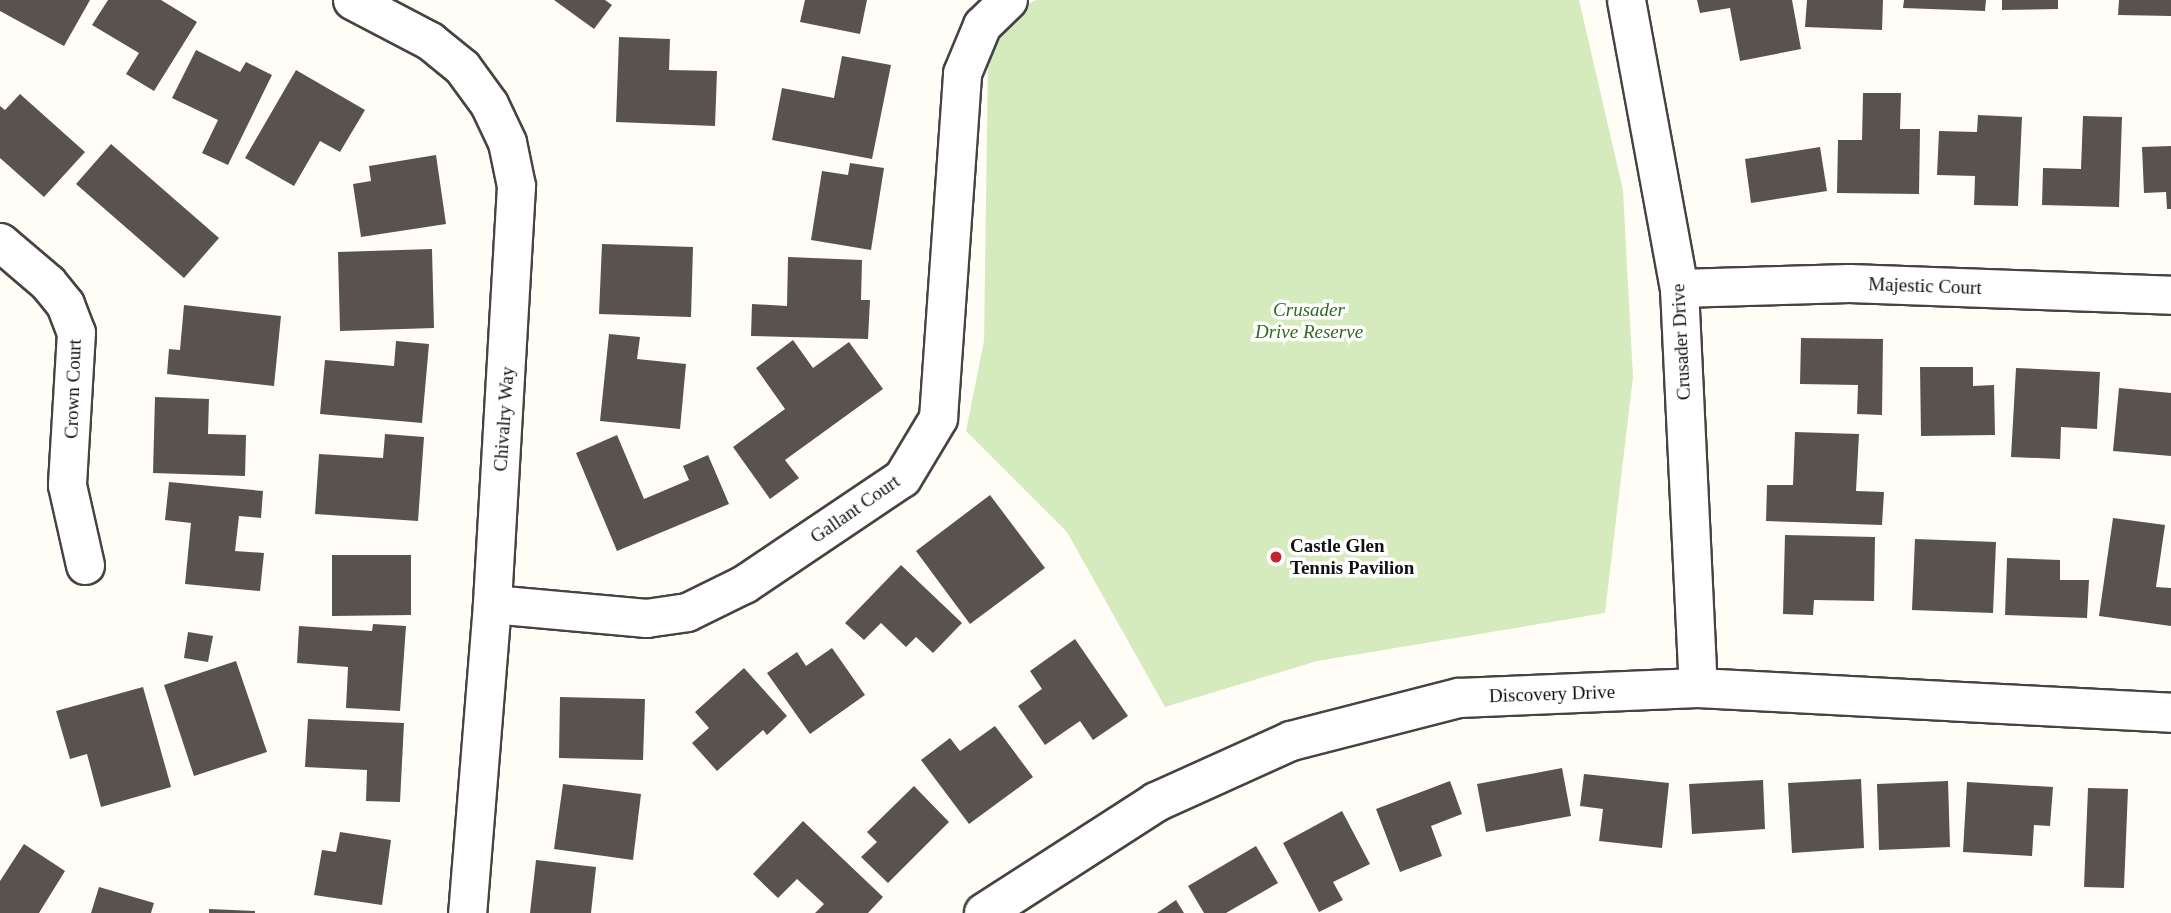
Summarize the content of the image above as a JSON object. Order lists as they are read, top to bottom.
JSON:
{
  "streets": {
    "street": [
      "Majestic Court",
      "Crusader Drive",
      "Crown Court",
      "Chivalry Way",
      "Gallant Court",
      "Discovery Drive"
    ]
  },
  "crossings": [
    ["Majestic Court", "Crusader Drive"],
    ["Crusader Drive", "Discovery Drive"],
    ["Chivalry Way", "Gallant Court"]
  ],
  "parks": ["Crusader Drive Reserve"],
  "places": ["Castle Glen Tennis Pavilion"]
}
